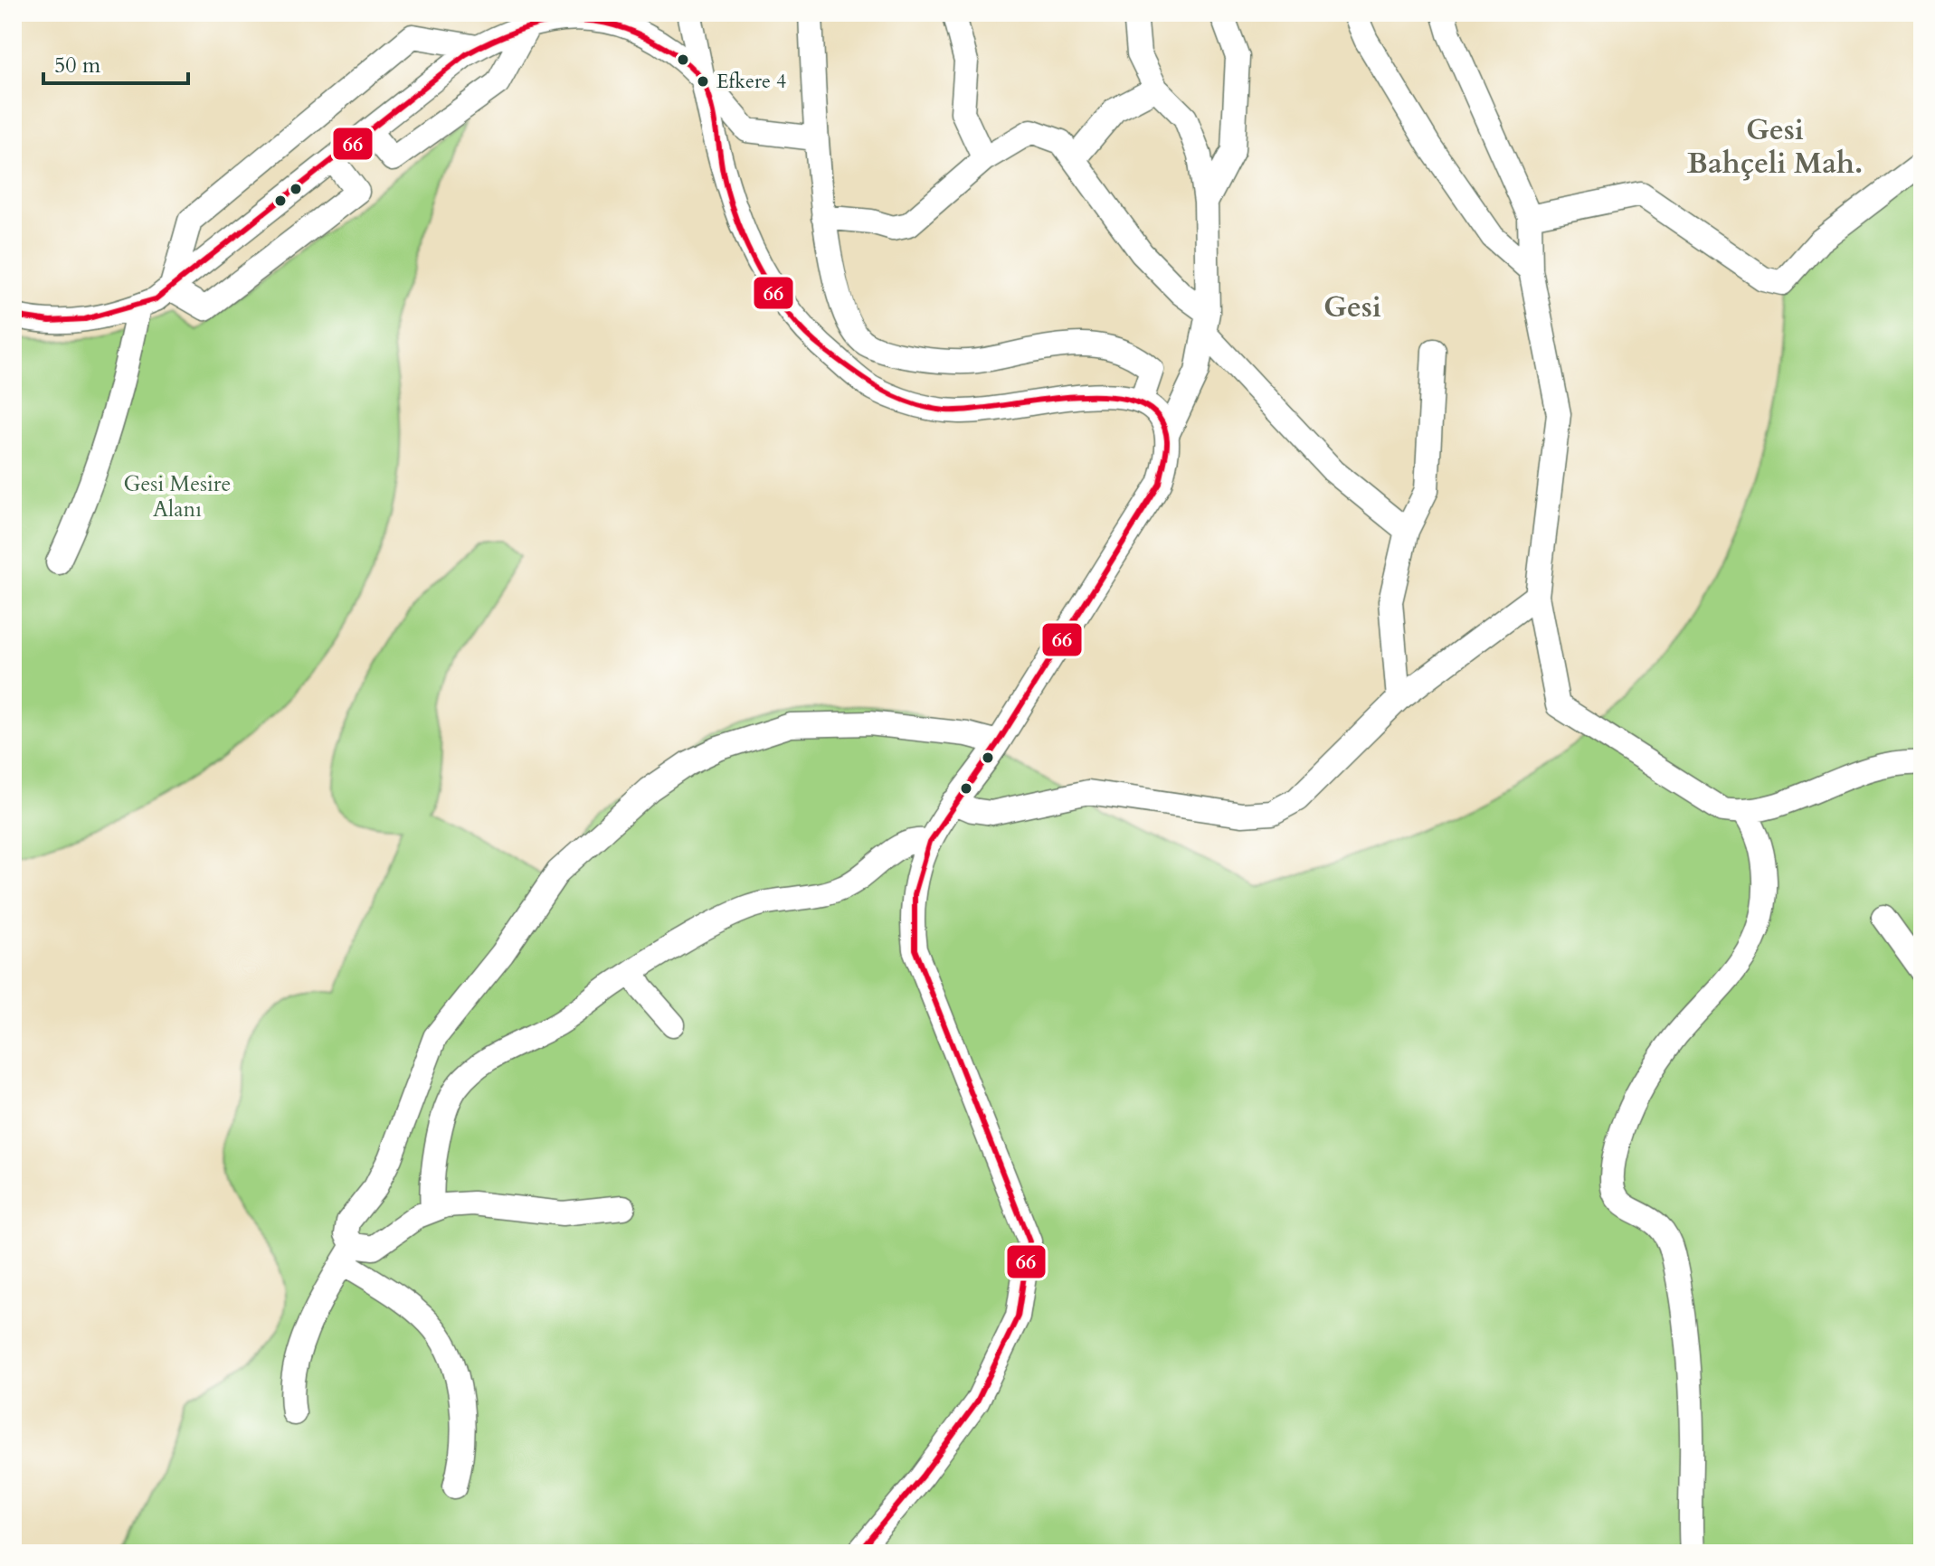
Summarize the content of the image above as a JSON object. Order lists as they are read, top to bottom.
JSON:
{
  "districts": ["Gesi Bahçeli Mah.", "Gesi"],
  "parks": ["Gesi Mesire Alanı"],
  "places": ["Efkere 4"],
  "lines": ["transit line 66"],
  "scale_bar": "50 m"
}
